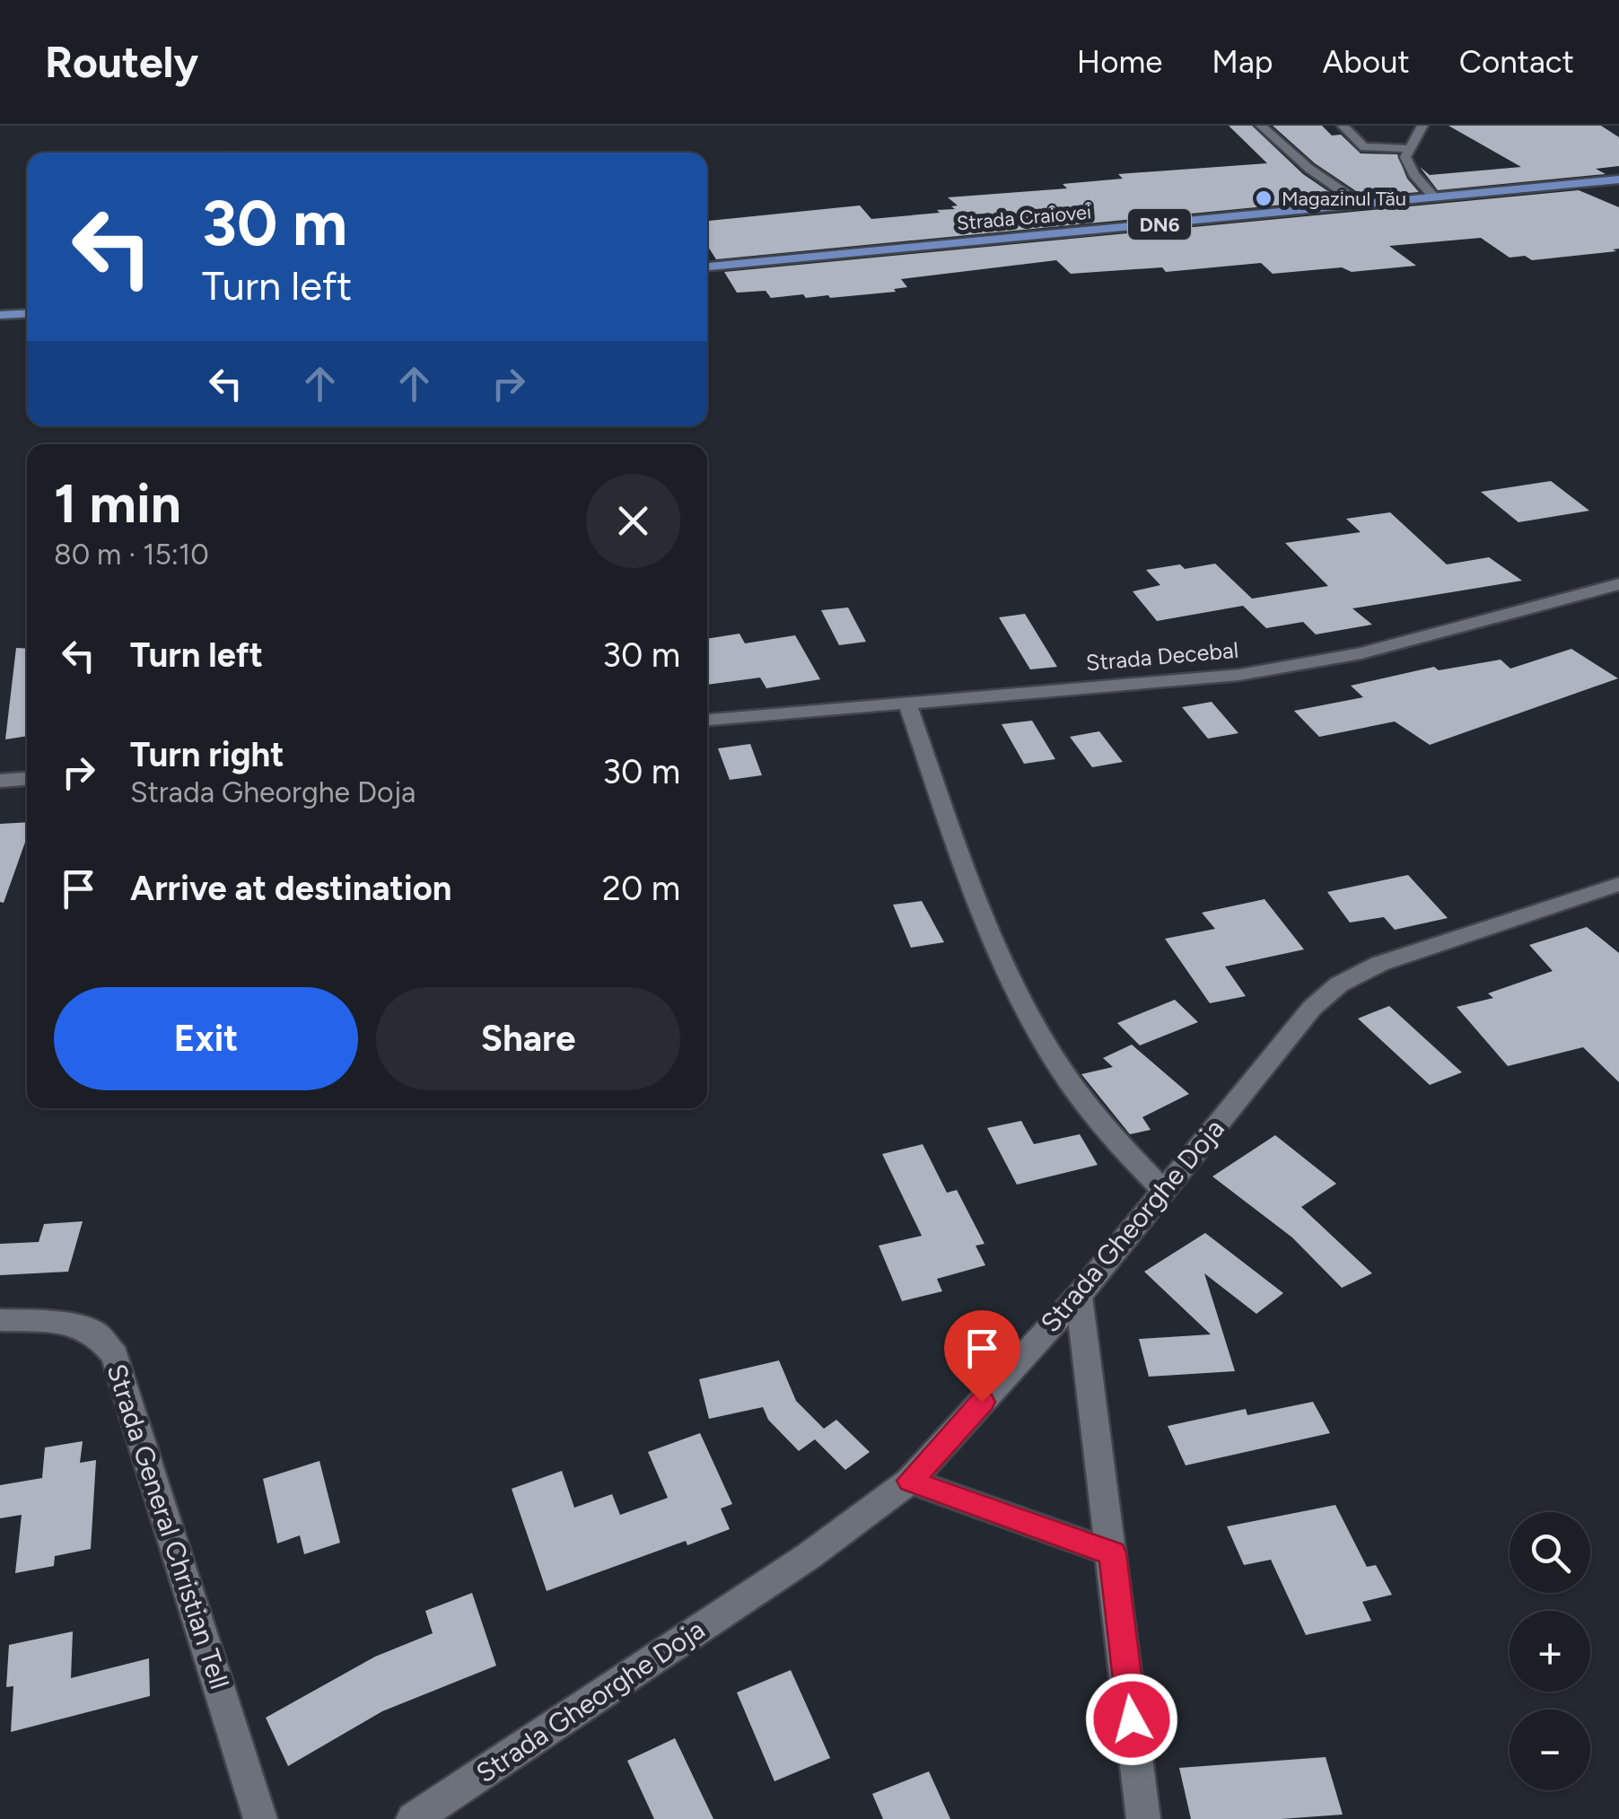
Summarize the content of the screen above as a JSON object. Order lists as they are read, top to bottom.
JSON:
{
  "streets": {
    "main road": ["Strada Craiovei", "DN6"],
    "street": ["Strada Decebal", "Strada Gheorghe Doja", "Strada General Christian Tell"]
  },
  "places": ["Magazinul Tău"],
  "page": {
    "header": "Routely",
    "nav": [
      "Home",
      "Map",
      "About",
      "Contact"
    ],
    "turn": ["30 m", "Turn left"],
    "heading": ["1 min", "80 m · 15:10"],
    "list": [
      {
        "name": "Turn left",
        "value": "30 m"
      },
      {
        "name": "Turn right",
        "note": "Strada Gheorghe Doja",
        "value": "30 m"
      },
      {
        "name": "Arrive at destination",
        "value": "20 m"
      }
    ],
    "buttons": ["Exit", "Share"],
    "map_buttons": ["+", "−"]
  }
}
